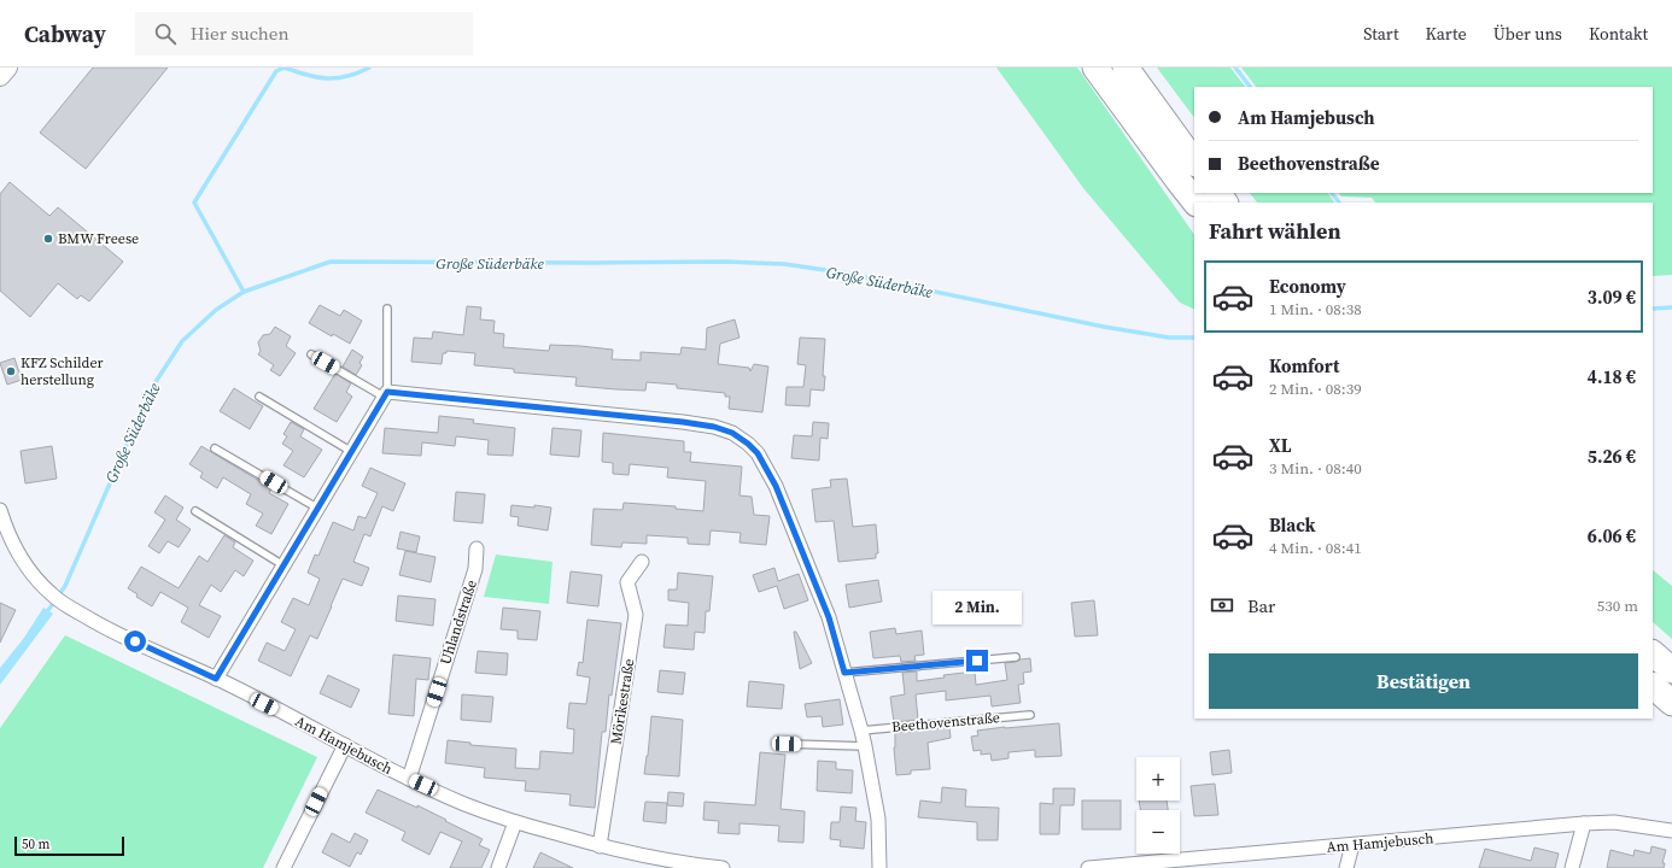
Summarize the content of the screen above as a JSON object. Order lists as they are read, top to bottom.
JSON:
{
  "streets": {
    "street": ["Uhlandstraße", "Mörikestraße", "Am Hamjebusch"],
    "lane": ["Beethovenstraße"]
  },
  "crossings": [
    ["Uhlandstraße", "Am Hamjebusch"],
    ["Mörikestraße", "Am Hamjebusch"]
  ],
  "water": ["Große Süderbäke"],
  "places": ["BMW Freese", "KFZ Schilder herstellung"],
  "scale_bar": "50 m",
  "page": {
    "header": "Cabway",
    "search": "Hier suchen",
    "nav": [
      "Start",
      "Karte",
      "Über uns",
      "Kontakt"
    ],
    "banner": ["Am Hamjebusch", "Beethovenstraße"],
    "heading": "Fahrt wählen",
    "list": [
      {
        "name": "Economy",
        "note": "1 Min. · 08:38",
        "value": "3.09 €"
      },
      {
        "name": "Komfort",
        "note": "2 Min. · 08:39",
        "value": "4.18 €"
      },
      {
        "name": "XL",
        "note": "3 Min. · 08:40",
        "value": "5.26 €"
      },
      {
        "name": "Black",
        "note": "4 Min. · 08:41",
        "value": "6.06 €"
      }
    ],
    "pay": ["Bar", "530 m"],
    "bubble": "2 Min.",
    "buttons": "Bestätigen",
    "map_buttons": ["+", "−"],
    "scale": "50 m"
  }
}
